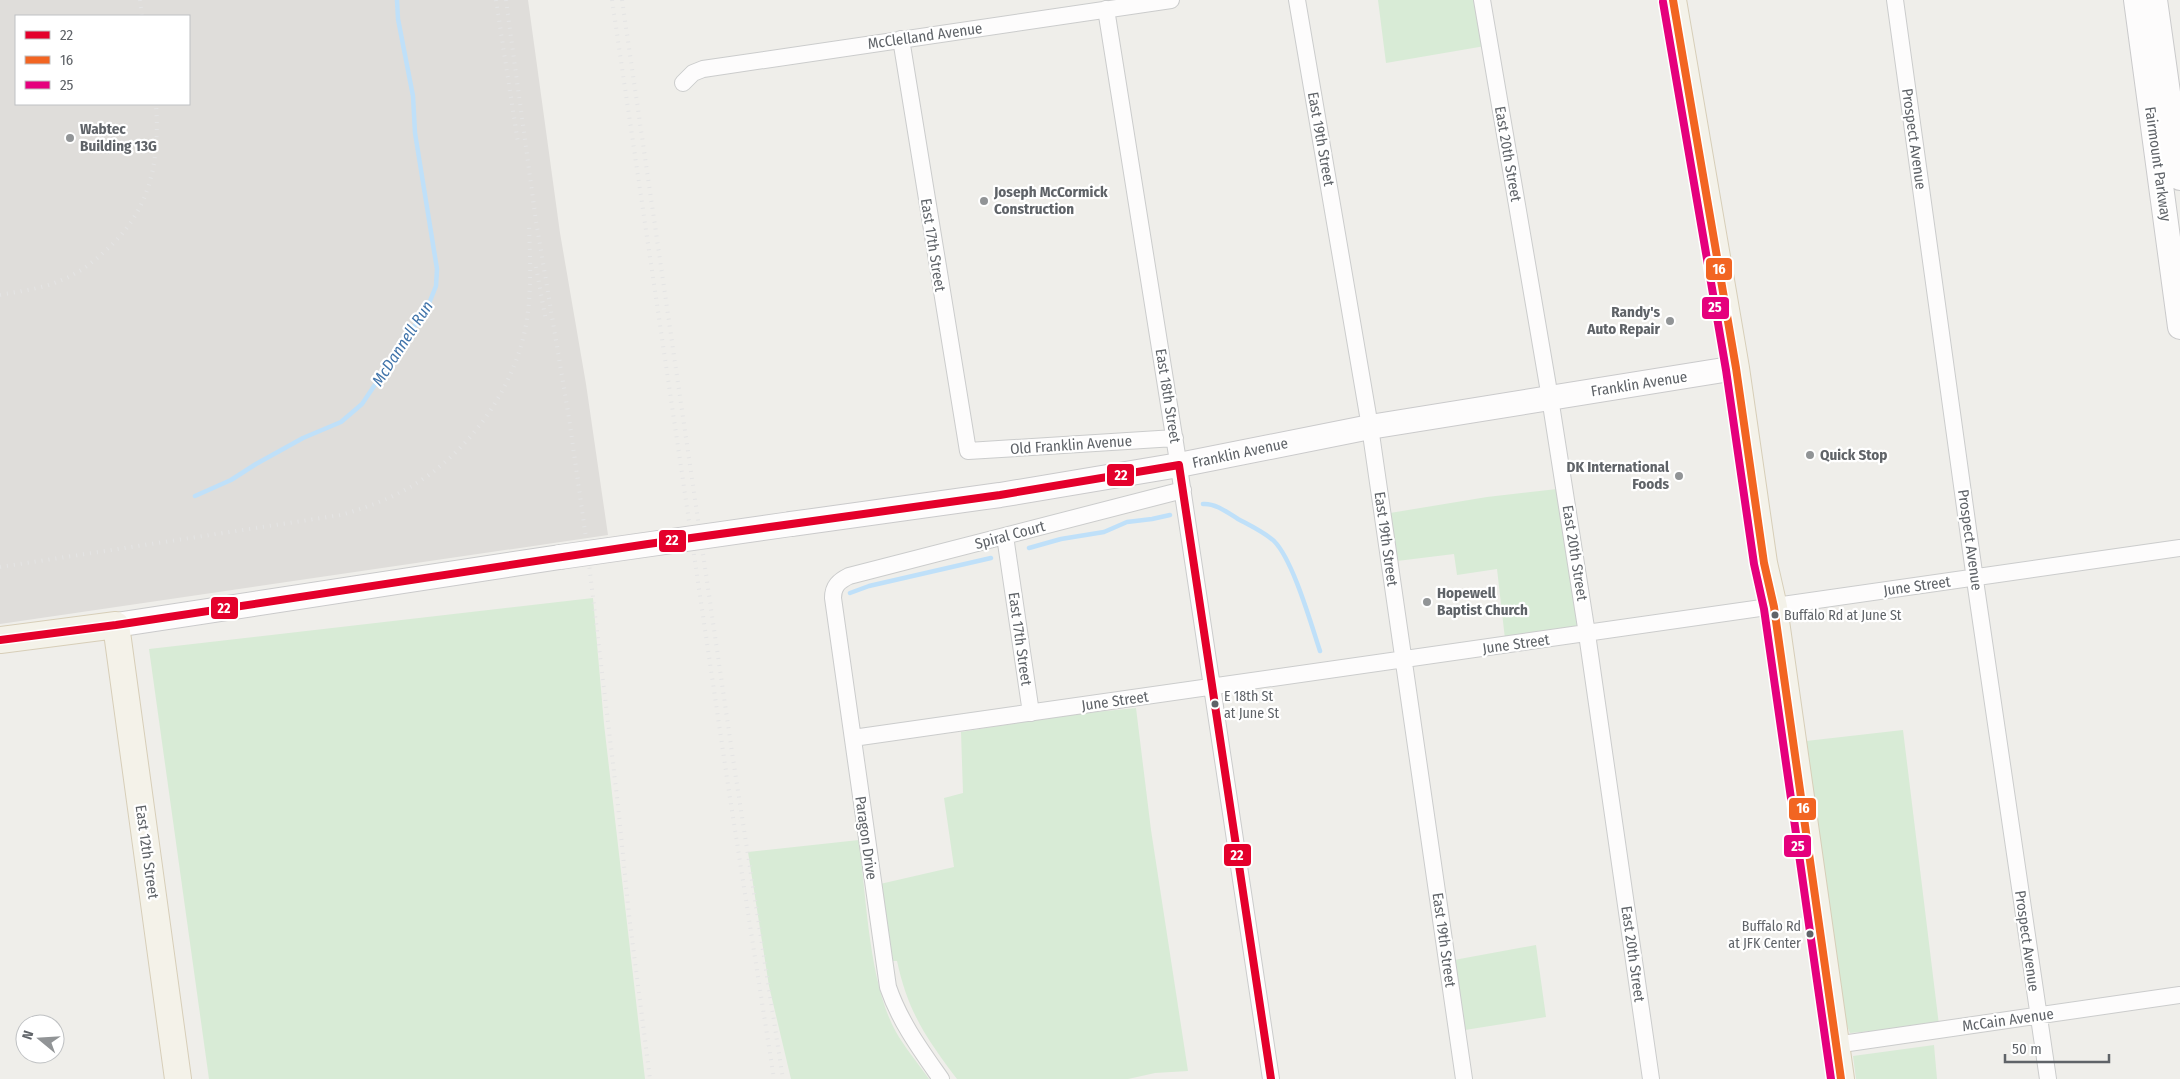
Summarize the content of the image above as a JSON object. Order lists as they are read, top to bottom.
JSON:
{
  "streets": {
    "main road": ["Franklin Avenue", "East 12th Street"],
    "street": [
      "McClelland Avenue",
      "East 19th Street",
      "Prospect Avenue",
      "East 20th Street",
      "Fairmount Parkway",
      "East 17th Street",
      "East 18th Street",
      "Old Franklin Avenue",
      "Spiral Court",
      "June Street",
      "Paragon Drive",
      "McCain Avenue"
    ]
  },
  "crossings": [
    ["McClelland Avenue", "East 17th Street"],
    ["McClelland Avenue", "East 18th Street"],
    ["East 19th Street", "Franklin Avenue"],
    ["East 19th Street", "June Street"],
    ["Prospect Avenue", "June Street"],
    ["Prospect Avenue", "McCain Avenue"],
    ["East 20th Street", "Franklin Avenue"],
    ["East 20th Street", "June Street"],
    ["East 17th Street", "Old Franklin Avenue"],
    ["East 17th Street", "Spiral Court"],
    ["East 17th Street", "June Street"],
    ["Franklin Avenue", "East 18th Street"],
    ["Franklin Avenue", "East 12th Street"],
    ["East 18th Street", "Old Franklin Avenue"],
    ["East 18th Street", "Spiral Court"],
    ["East 18th Street", "June Street"],
    ["Spiral Court", "Paragon Drive"],
    ["June Street", "Paragon Drive"]
  ],
  "water": ["McDannell Run"],
  "places": [
    "Wabtec Building 13G",
    "Joseph McCormick Construction",
    "Randy's Auto Repair",
    "Quick Stop",
    "DK International Foods",
    "Hopewell Baptist Church",
    "Buffalo Rd at June St",
    "E 18th St at June St",
    "Buffalo Rd at JFK Center"
  ],
  "lines": ["transit line 16", "transit line 25", "transit line 22"],
  "legend": ["22", "16", "25"],
  "scale_bar": "50 m",
  "north": "left"
}
